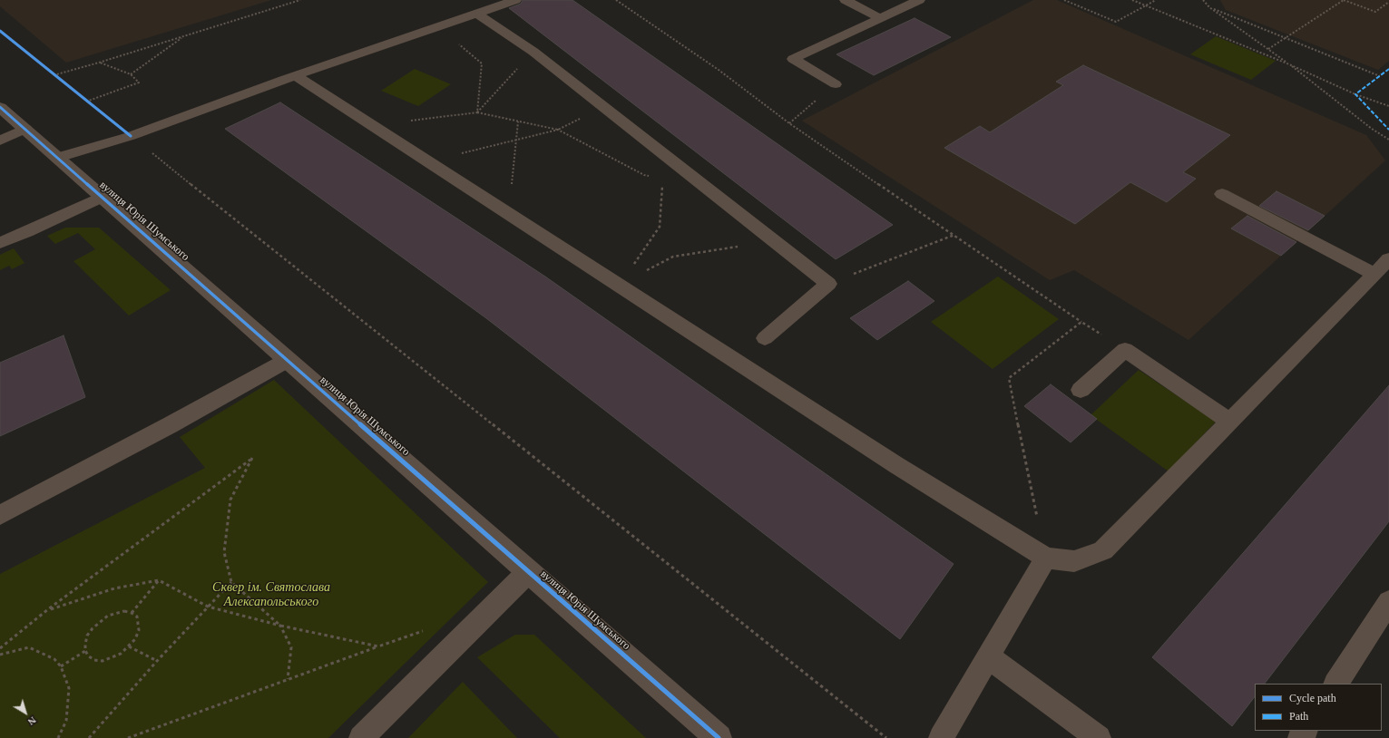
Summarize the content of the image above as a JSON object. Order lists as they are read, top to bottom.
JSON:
{
  "streets": {
    "street": ["вулиця Юрія Шумського"]
  },
  "parks": ["Сквер ім. Святослава Алексапольського"],
  "legend": ["Cycle path", "Path"],
  "north": "bottom right"
}
